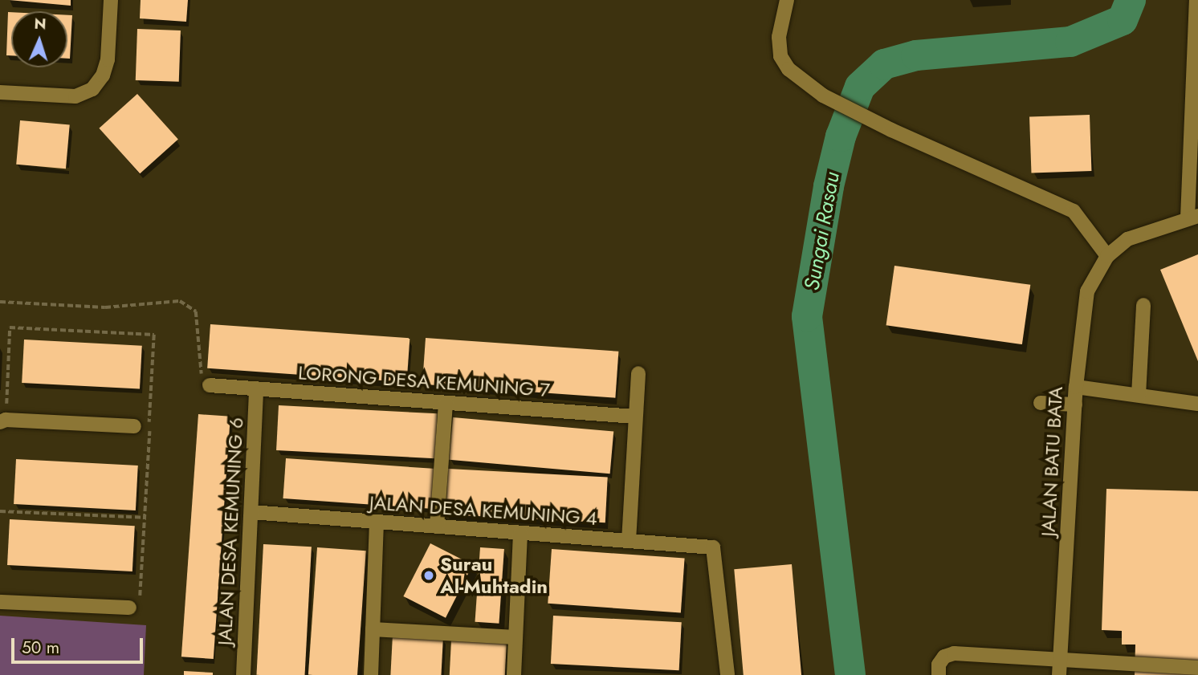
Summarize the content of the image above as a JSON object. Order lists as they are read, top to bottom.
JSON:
{
  "streets": {
    "street": [
      "LORONG DESA KEMUNING 7",
      "JALAN BATU BATA",
      "JALAN DESA KEMUNING 4",
      "JALAN DESA KEMUNING 6"
    ]
  },
  "crossings": [
    ["LORONG DESA KEMUNING 7", "JALAN DESA KEMUNING 6"],
    ["JALAN DESA KEMUNING 4", "JALAN DESA KEMUNING 6"]
  ],
  "water": ["Sungai Rasau"],
  "places": ["Surau Al-Muhtadin"],
  "scale_bar": "50 m",
  "north": "top"
}
